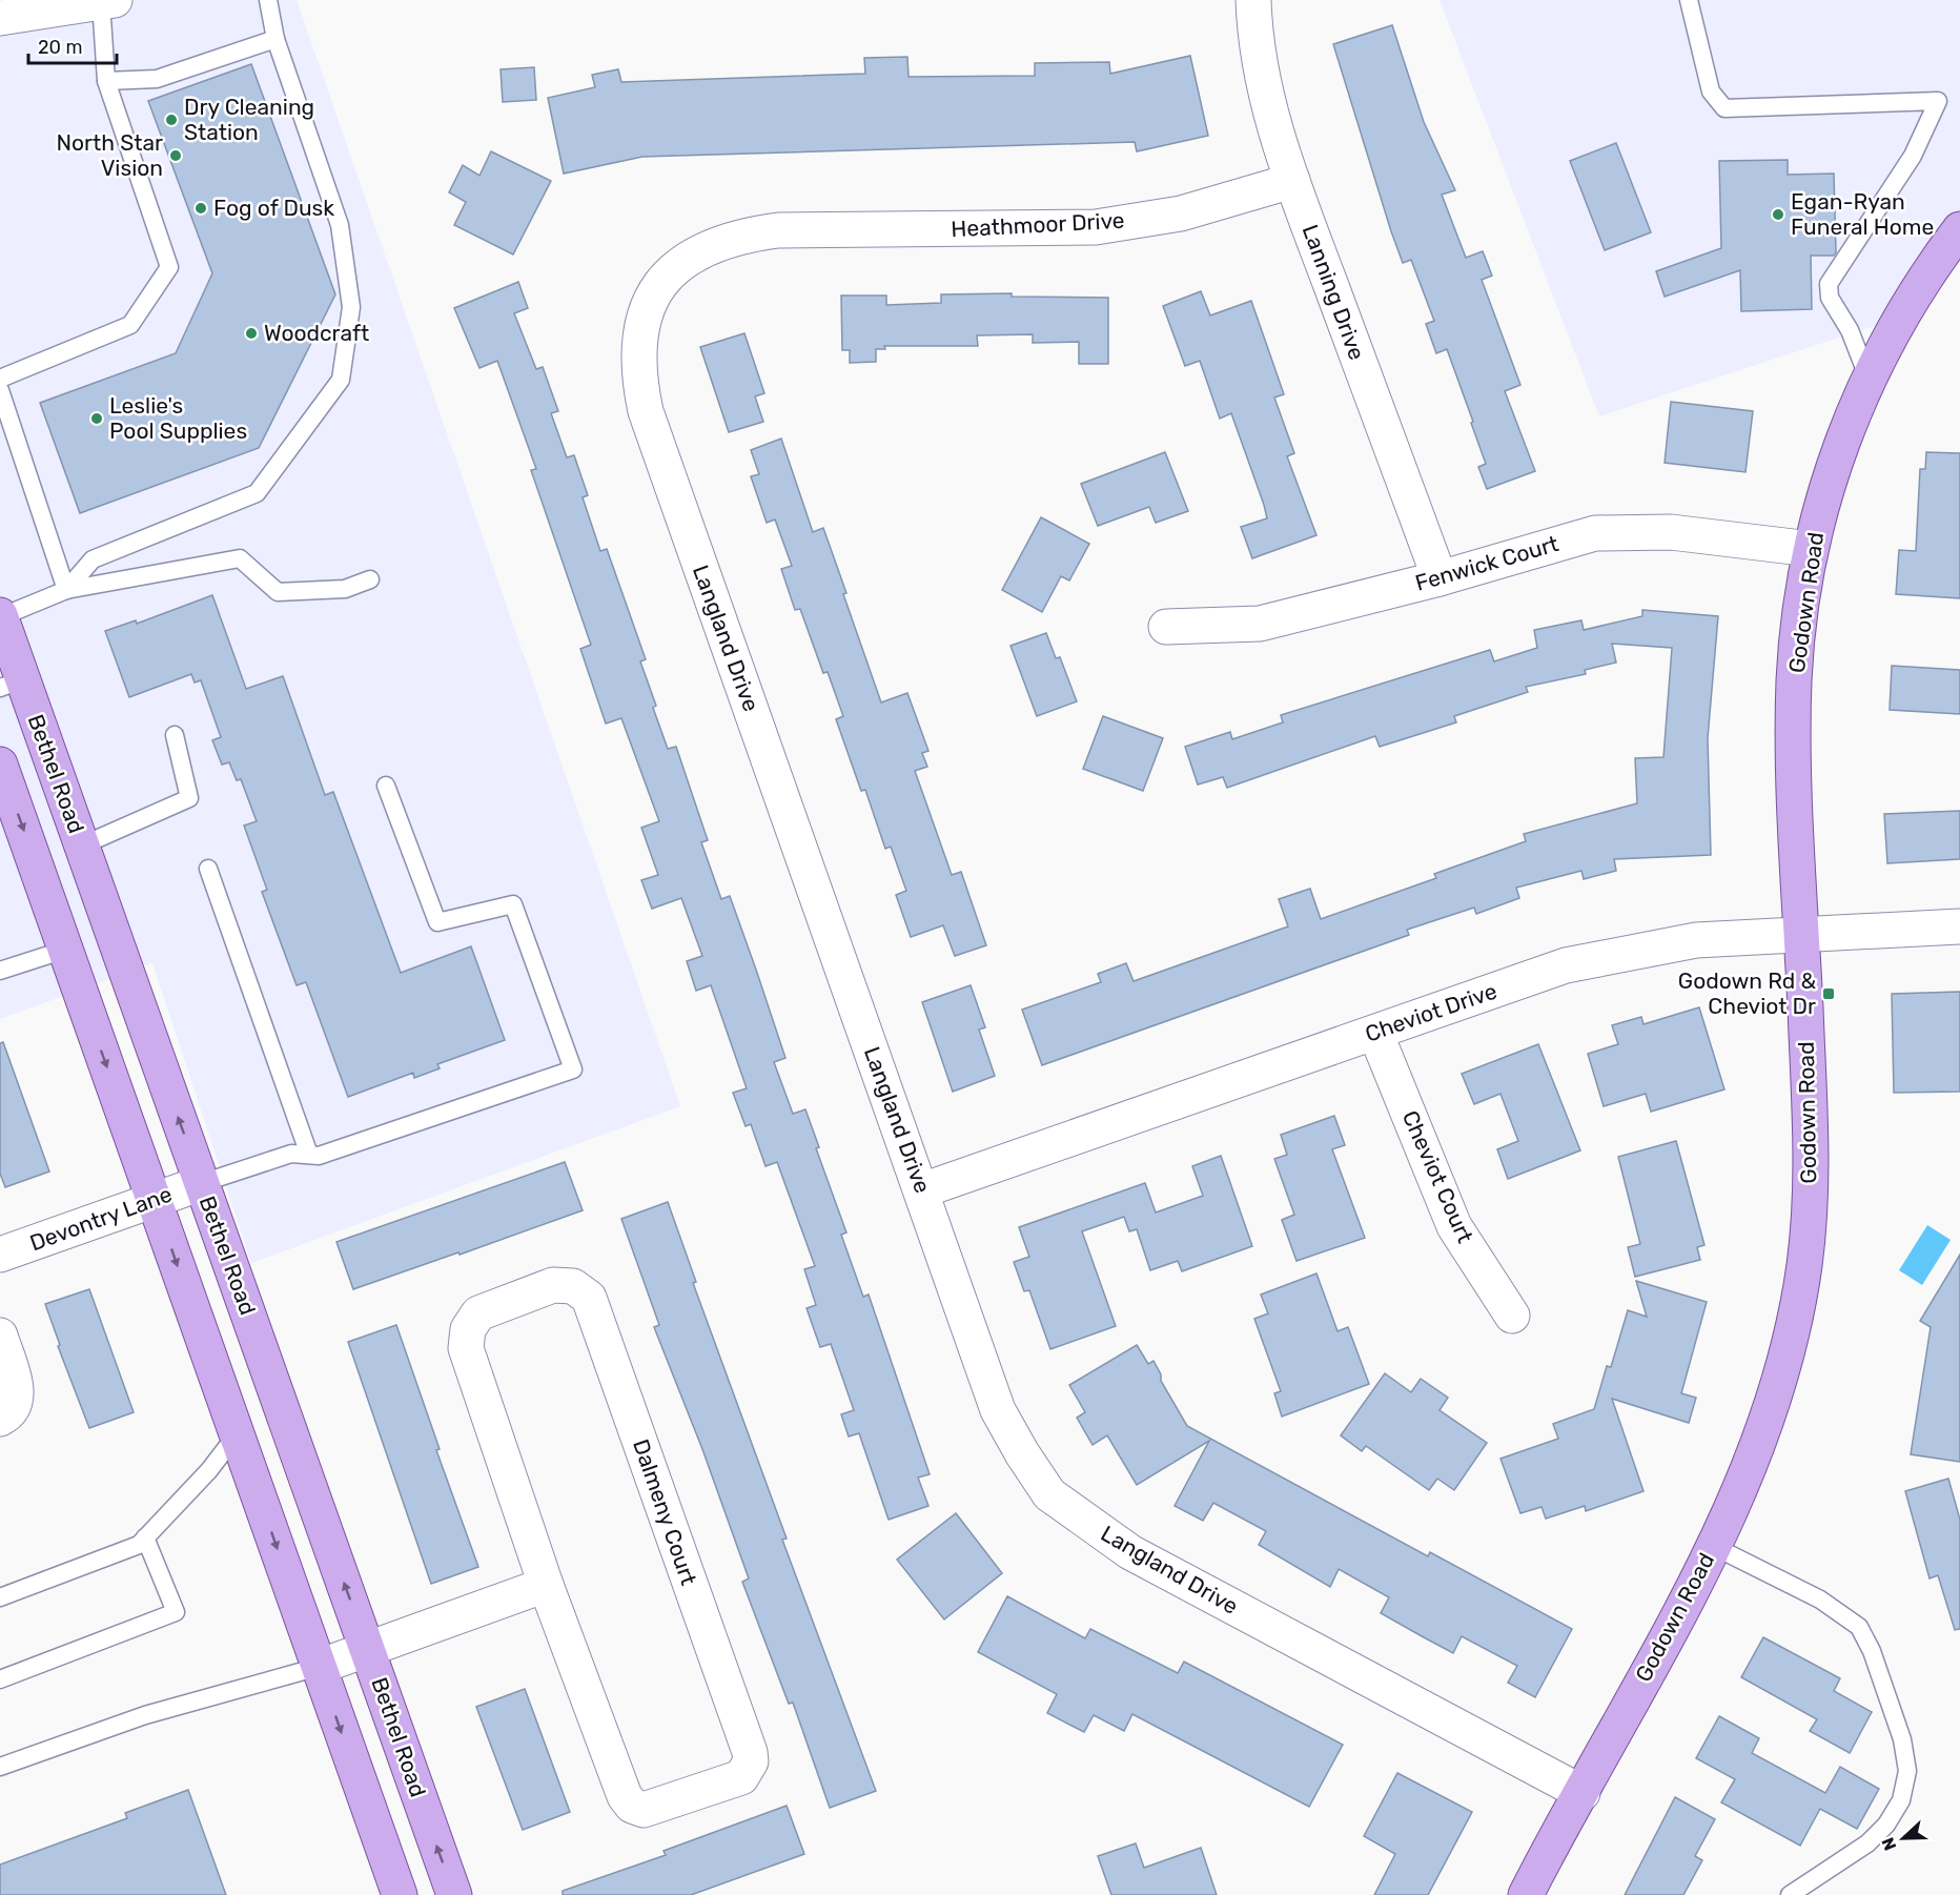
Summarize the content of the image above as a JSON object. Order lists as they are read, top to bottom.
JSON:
{
  "streets": {
    "main road": ["Godown Road", "Bethel Road"],
    "street": [
      "Heathmoor Drive",
      "Lanning Drive",
      "Fenwick Court",
      "Langland Drive",
      "Cheviot Drive",
      "Cheviot Court",
      "Devontry Lane",
      "Dalmeny Court"
    ]
  },
  "crossings": [
    ["Heathmoor Drive", "Lanning Drive"],
    ["Heathmoor Drive", "Langland Drive"],
    ["Lanning Drive", "Fenwick Court"],
    ["Fenwick Court", "Godown Road"],
    ["Godown Road", "Langland Drive"],
    ["Godown Road", "Cheviot Drive"],
    ["Langland Drive", "Cheviot Drive"],
    ["Bethel Road", "Devontry Lane"],
    ["Cheviot Drive", "Cheviot Court"]
  ],
  "places": {
    "other": [
      "Dry Cleaning Station",
      "North Star Vision",
      "Fog of Dusk",
      "Egan-Ryan Funeral Home",
      "Woodcraft",
      "Leslie's Pool Supplies"
    ],
    "transit": ["Godown Rd & Cheviot Dr"]
  },
  "scale_bar": "20 m",
  "north": "left"
}
